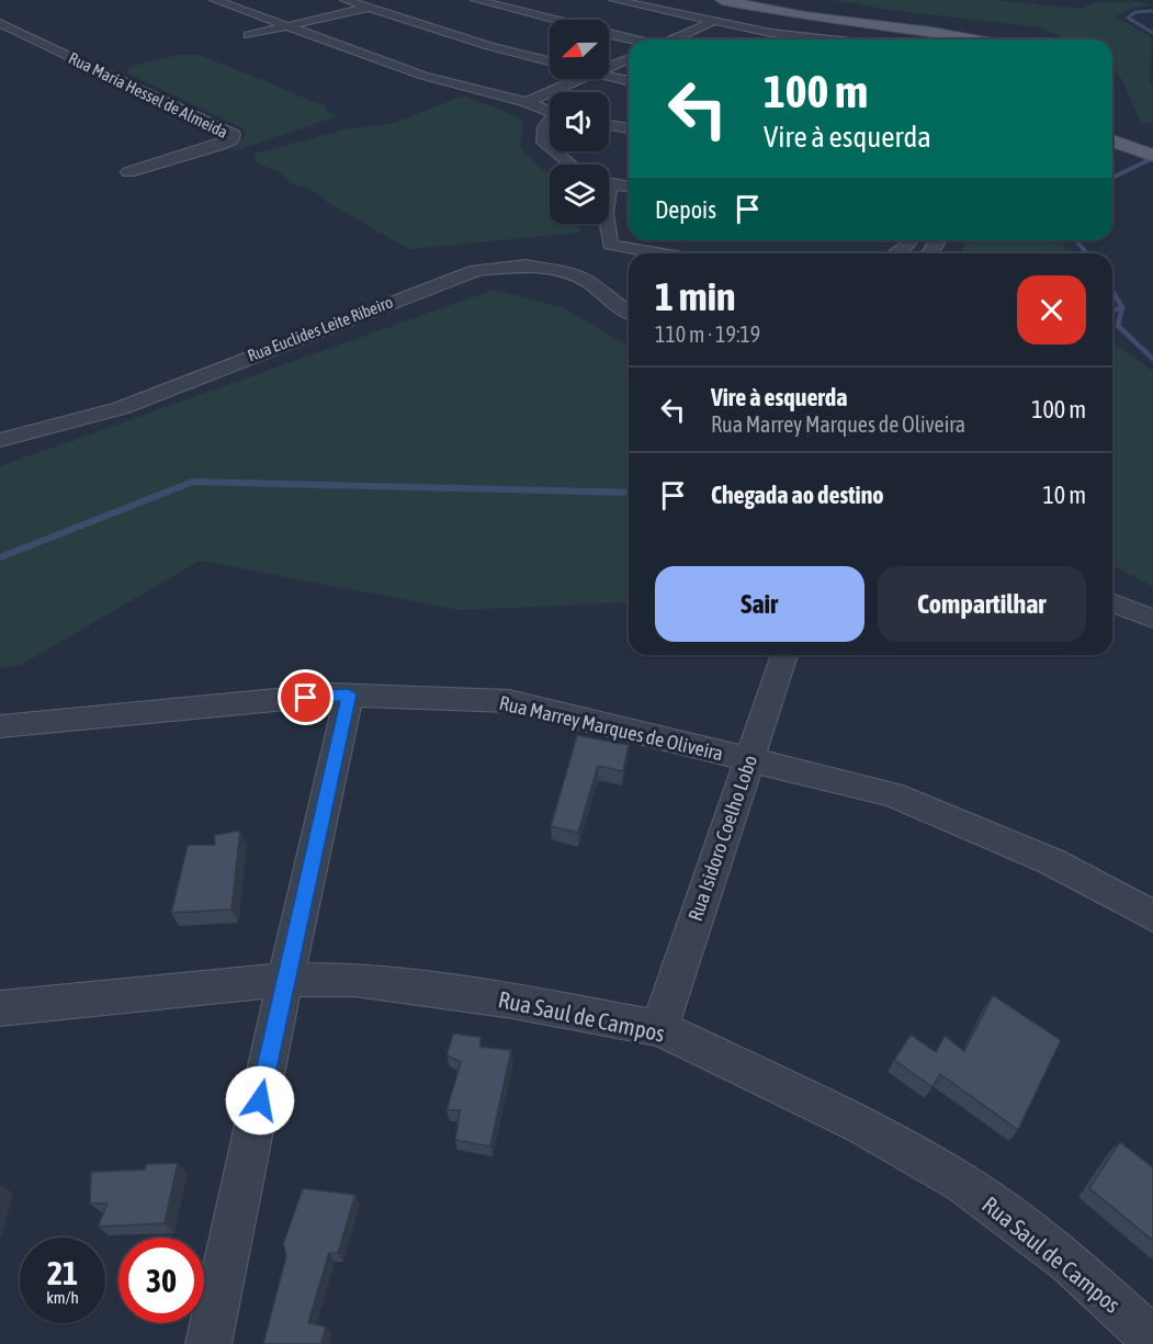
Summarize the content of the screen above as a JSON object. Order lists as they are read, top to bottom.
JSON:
{
  "streets": {
    "street": [
      "Rua Maria Hessel de Almeida",
      "Rua Euclides Leite Ribeiro",
      "Rua Marrey Marques de Oliveira",
      "Rua Isidoro Coelho Lobo",
      "Rua Saul de Campos"
    ]
  },
  "crossings": [
    ["Rua Marrey Marques de Oliveira", "Rua Isidoro Coelho Lobo"],
    ["Rua Isidoro Coelho Lobo", "Rua Saul de Campos"]
  ],
  "north": "left",
  "page": {
    "turn": ["100 m", "Vire à esquerda"],
    "then": "Depois",
    "heading": ["1 min", "110 m · 19:19"],
    "list": [
      {
        "name": "Vire à esquerda",
        "note": "Rua Marrey Marques de Oliveira",
        "value": "100 m"
      },
      {
        "name": "Chegada ao destino",
        "value": "10 m"
      }
    ],
    "buttons": ["Sair", "Compartilhar"],
    "speed": "21 km/h",
    "limit": "30"
  }
}
